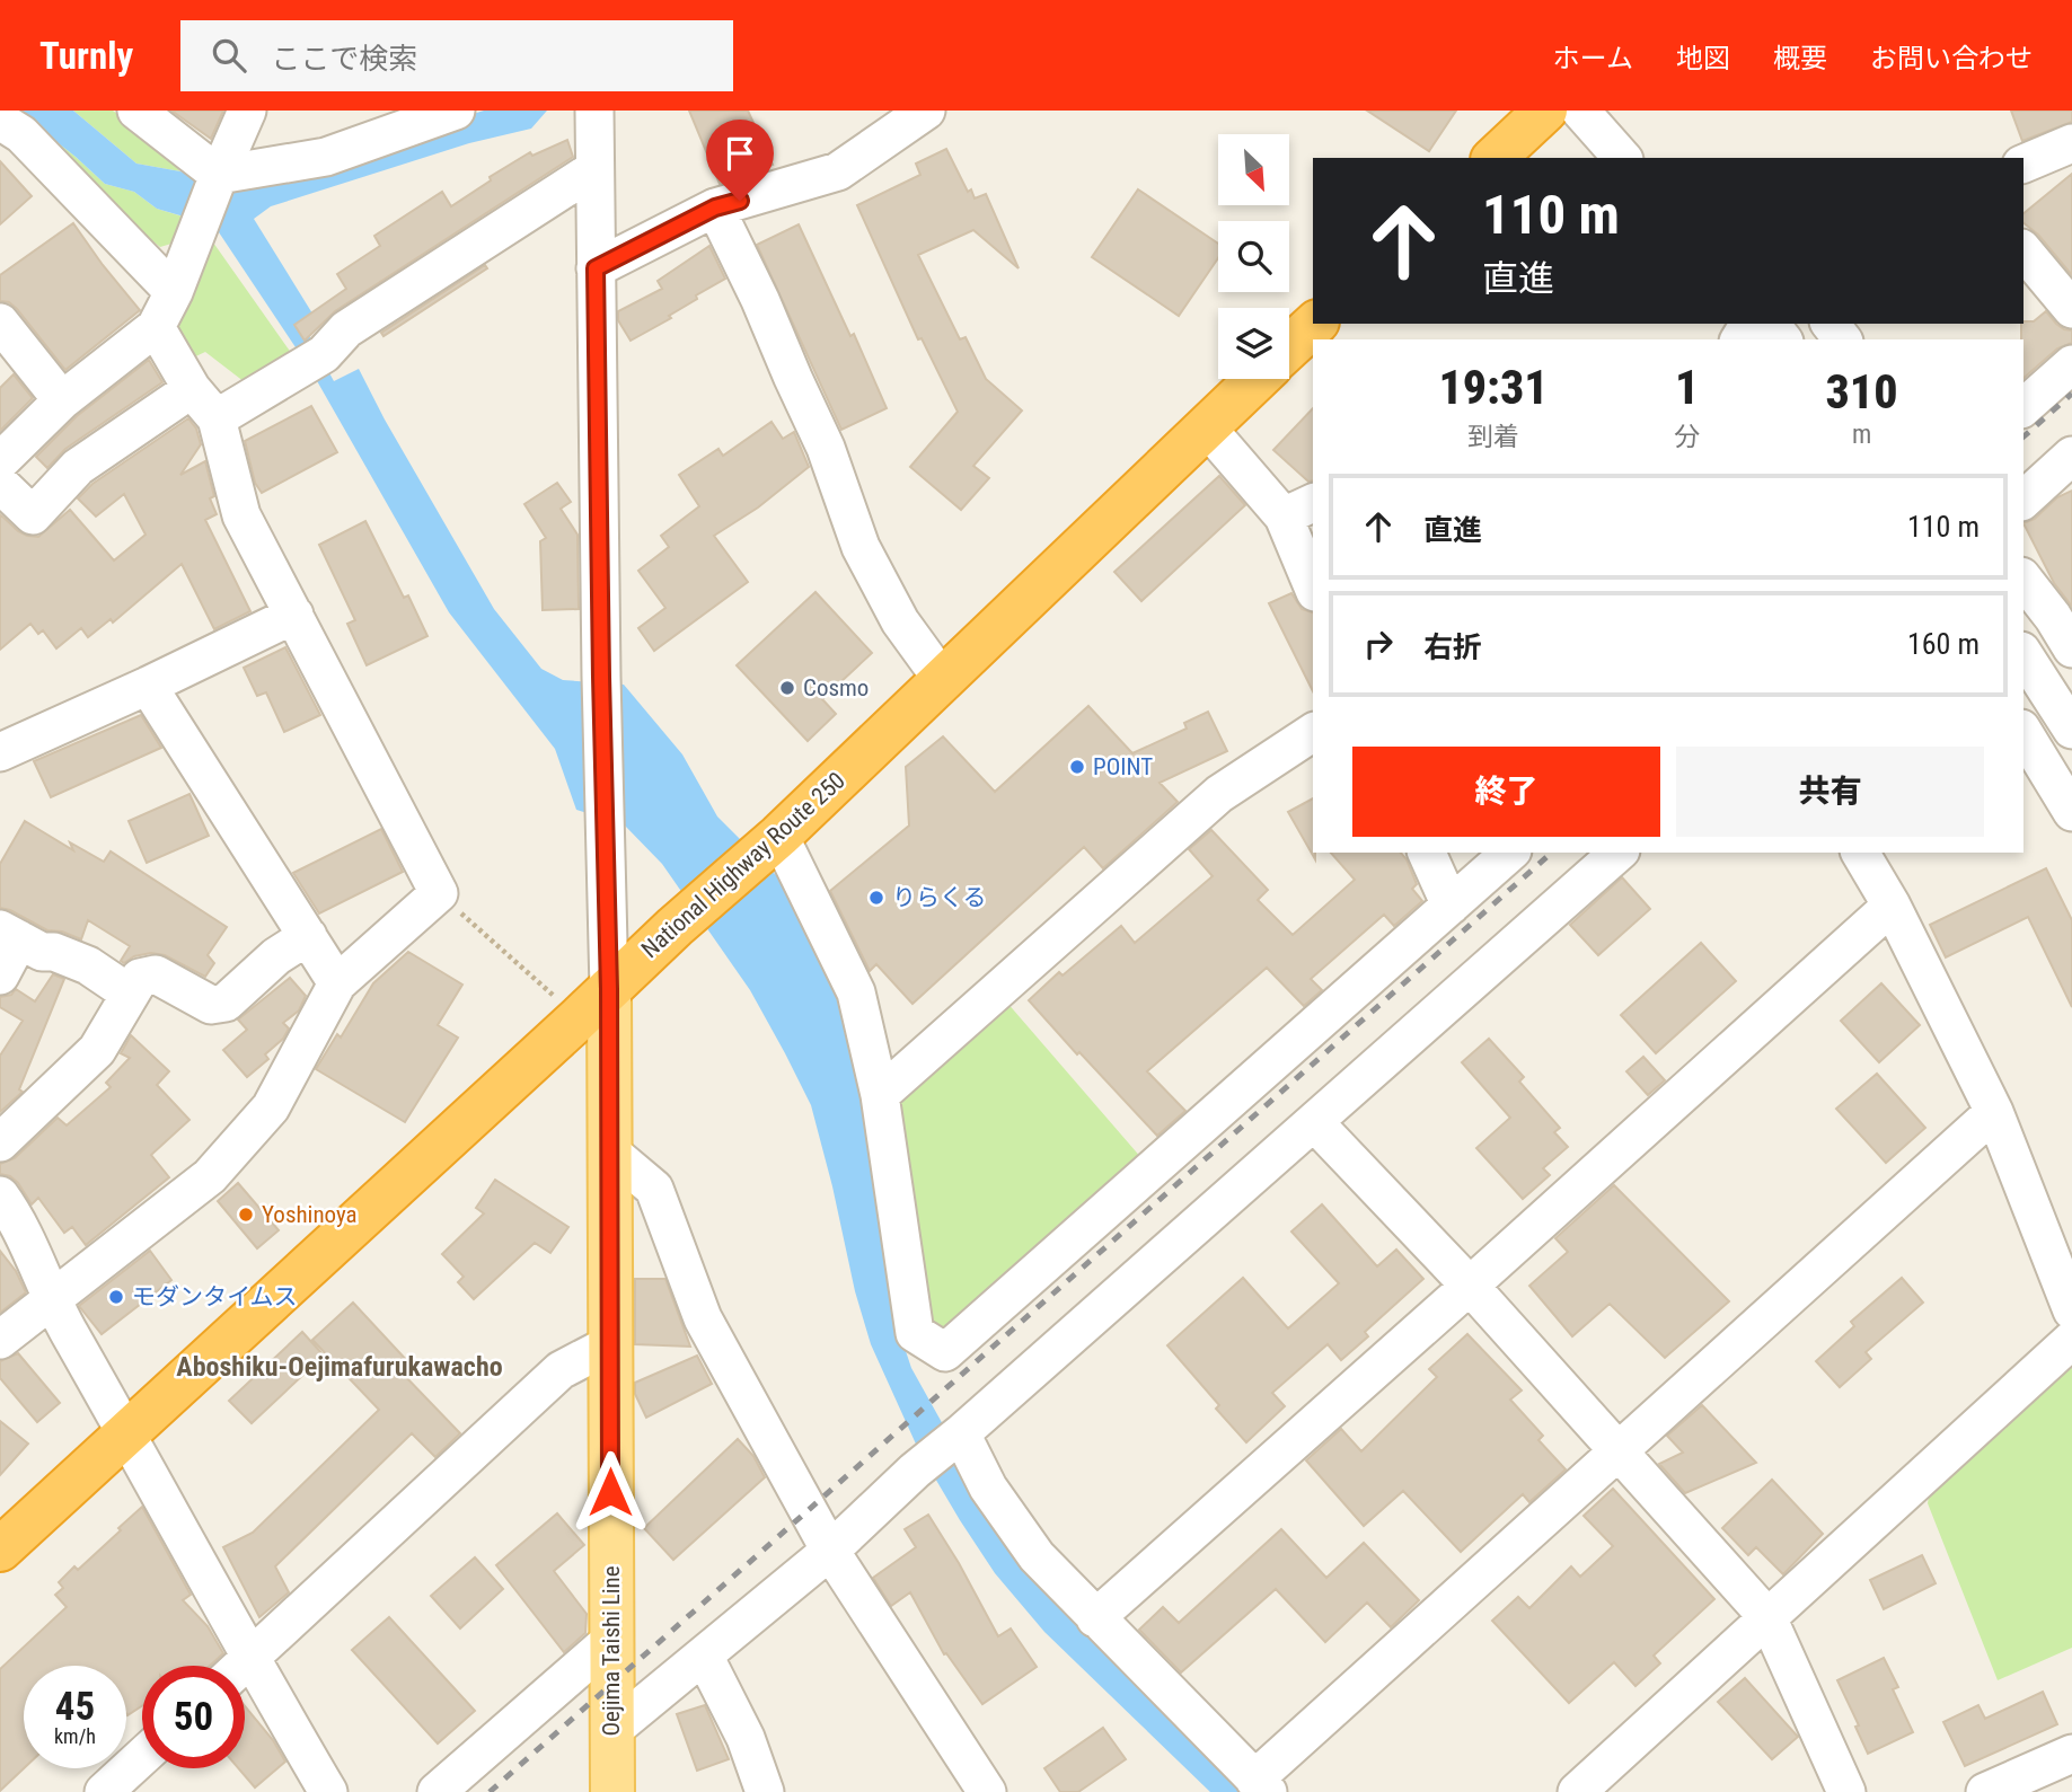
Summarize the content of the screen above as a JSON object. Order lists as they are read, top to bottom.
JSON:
{
  "streets": {
    "highway": ["National Highway Route 250"],
    "main road": ["Oejima Taishi Line"]
  },
  "crossings": [
    ["National Highway Route 250", "Oejima Taishi Line"]
  ],
  "districts": ["Aboshiku-Oejimafurukawacho"],
  "places": [
    "Cosmo",
    "POINT",
    "りらくる",
    "Yoshinoya",
    "モダンタイムス"
  ],
  "north": "bottom right",
  "page": {
    "header": "Turnly",
    "search": "ここで検索",
    "nav": [
      "ホーム",
      "地図",
      "概要",
      "お問い合わせ"
    ],
    "turn": ["110 m", "直進"],
    "eta": [
      "19:31",
      "到着",
      "1",
      "分",
      "310",
      "m"
    ],
    "list": [
      {
        "name": "直進",
        "value": "110 m"
      },
      {
        "name": "右折",
        "value": "160 m"
      }
    ],
    "buttons": ["終了", "共有"],
    "speed": "45 km/h",
    "limit": "50"
  }
}
